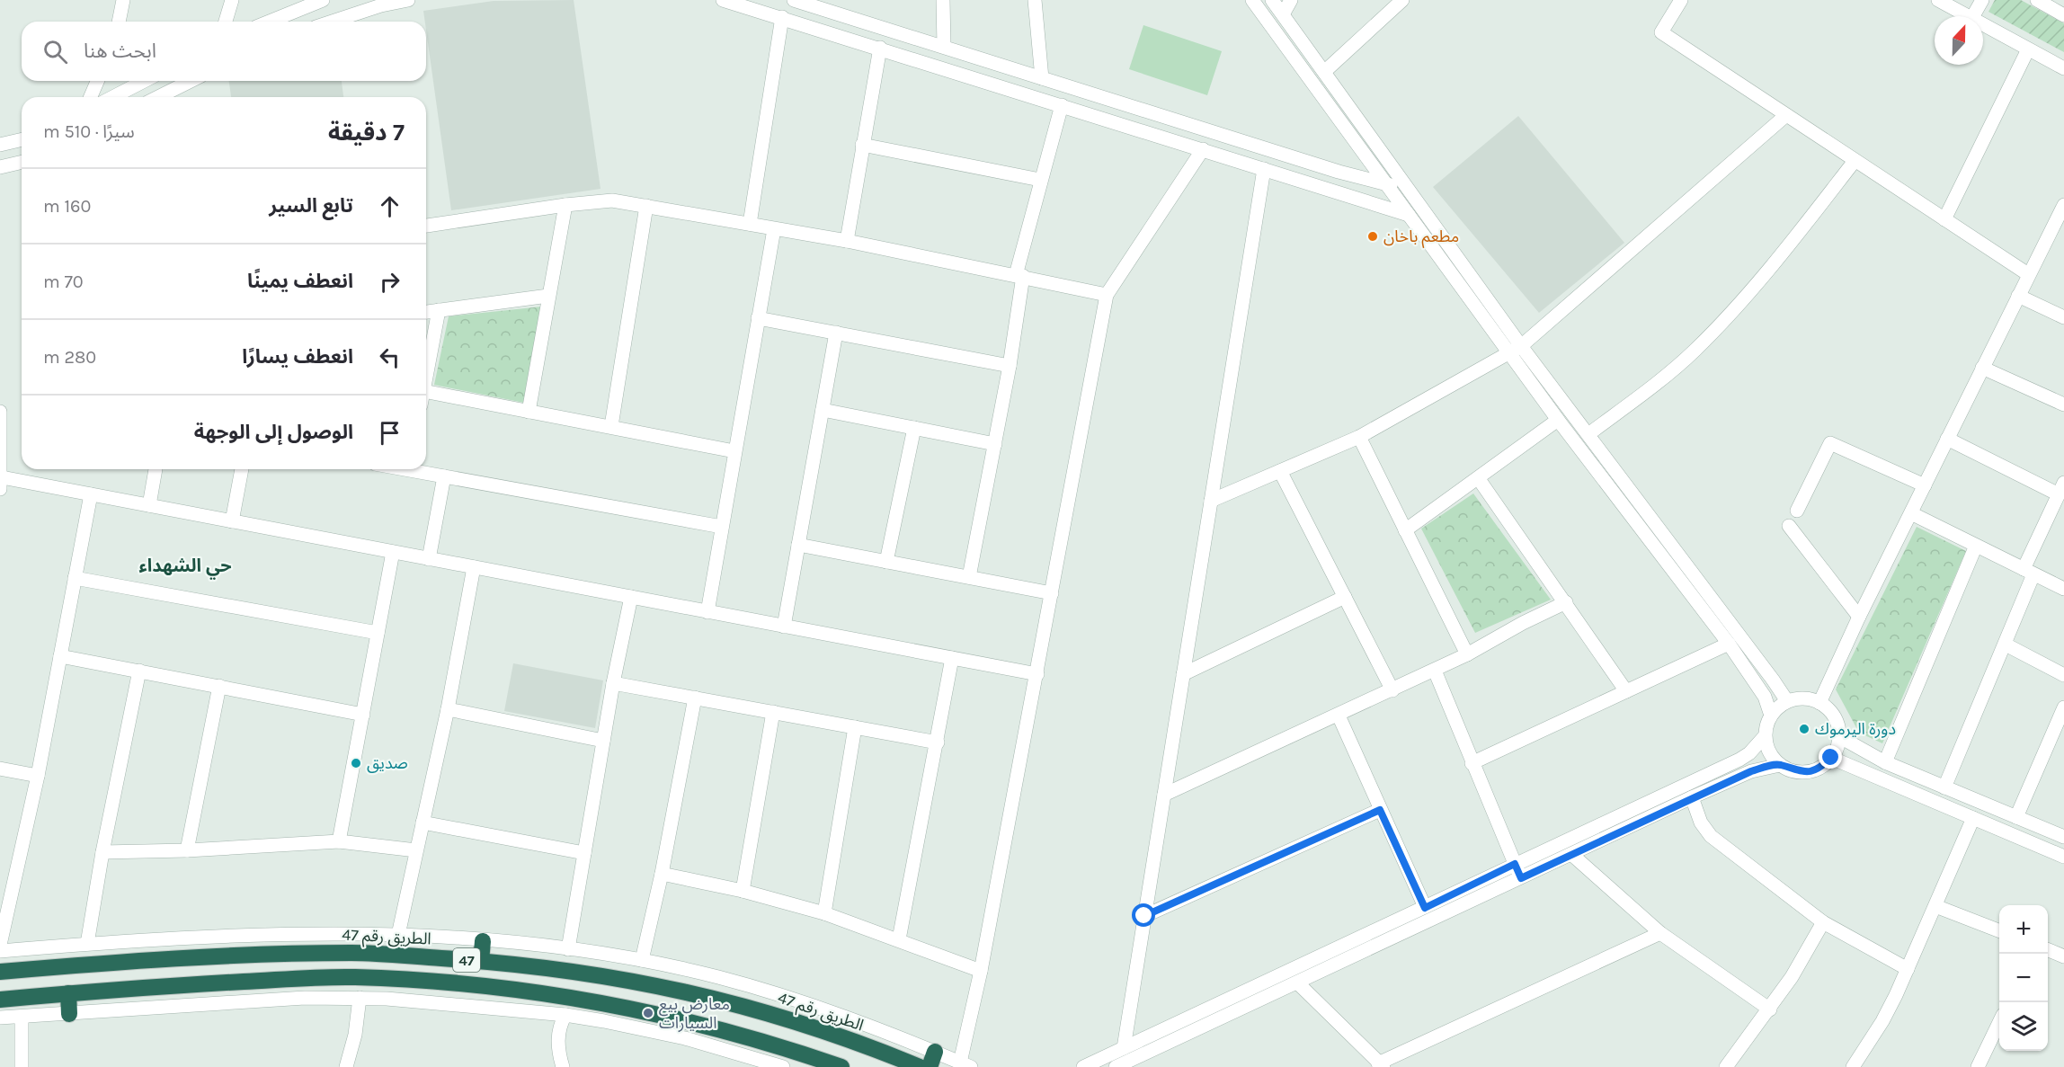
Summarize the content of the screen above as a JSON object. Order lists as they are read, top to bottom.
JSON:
{
  "streets": {
    "highway": ["الطريق رقم 47", "47"]
  },
  "districts": ["حي الشهداء"],
  "places": [
    "مطعم باخان",
    "دورة اليرموك",
    "صديق",
    "معارض بيع السيارات"
  ],
  "north": "top",
  "page": {
    "search": "ابحث هنا",
    "heading": ["7 دقيقة", "سيرًا · 510 m"],
    "list": [
      ["تابع السير", "160 m"],
      ["انعطف يمينًا", "70 m"],
      ["انعطف يسارًا", "280 m"],
      "الوصول إلى الوجهة"
    ],
    "map_buttons": ["+", "−"]
  }
}
